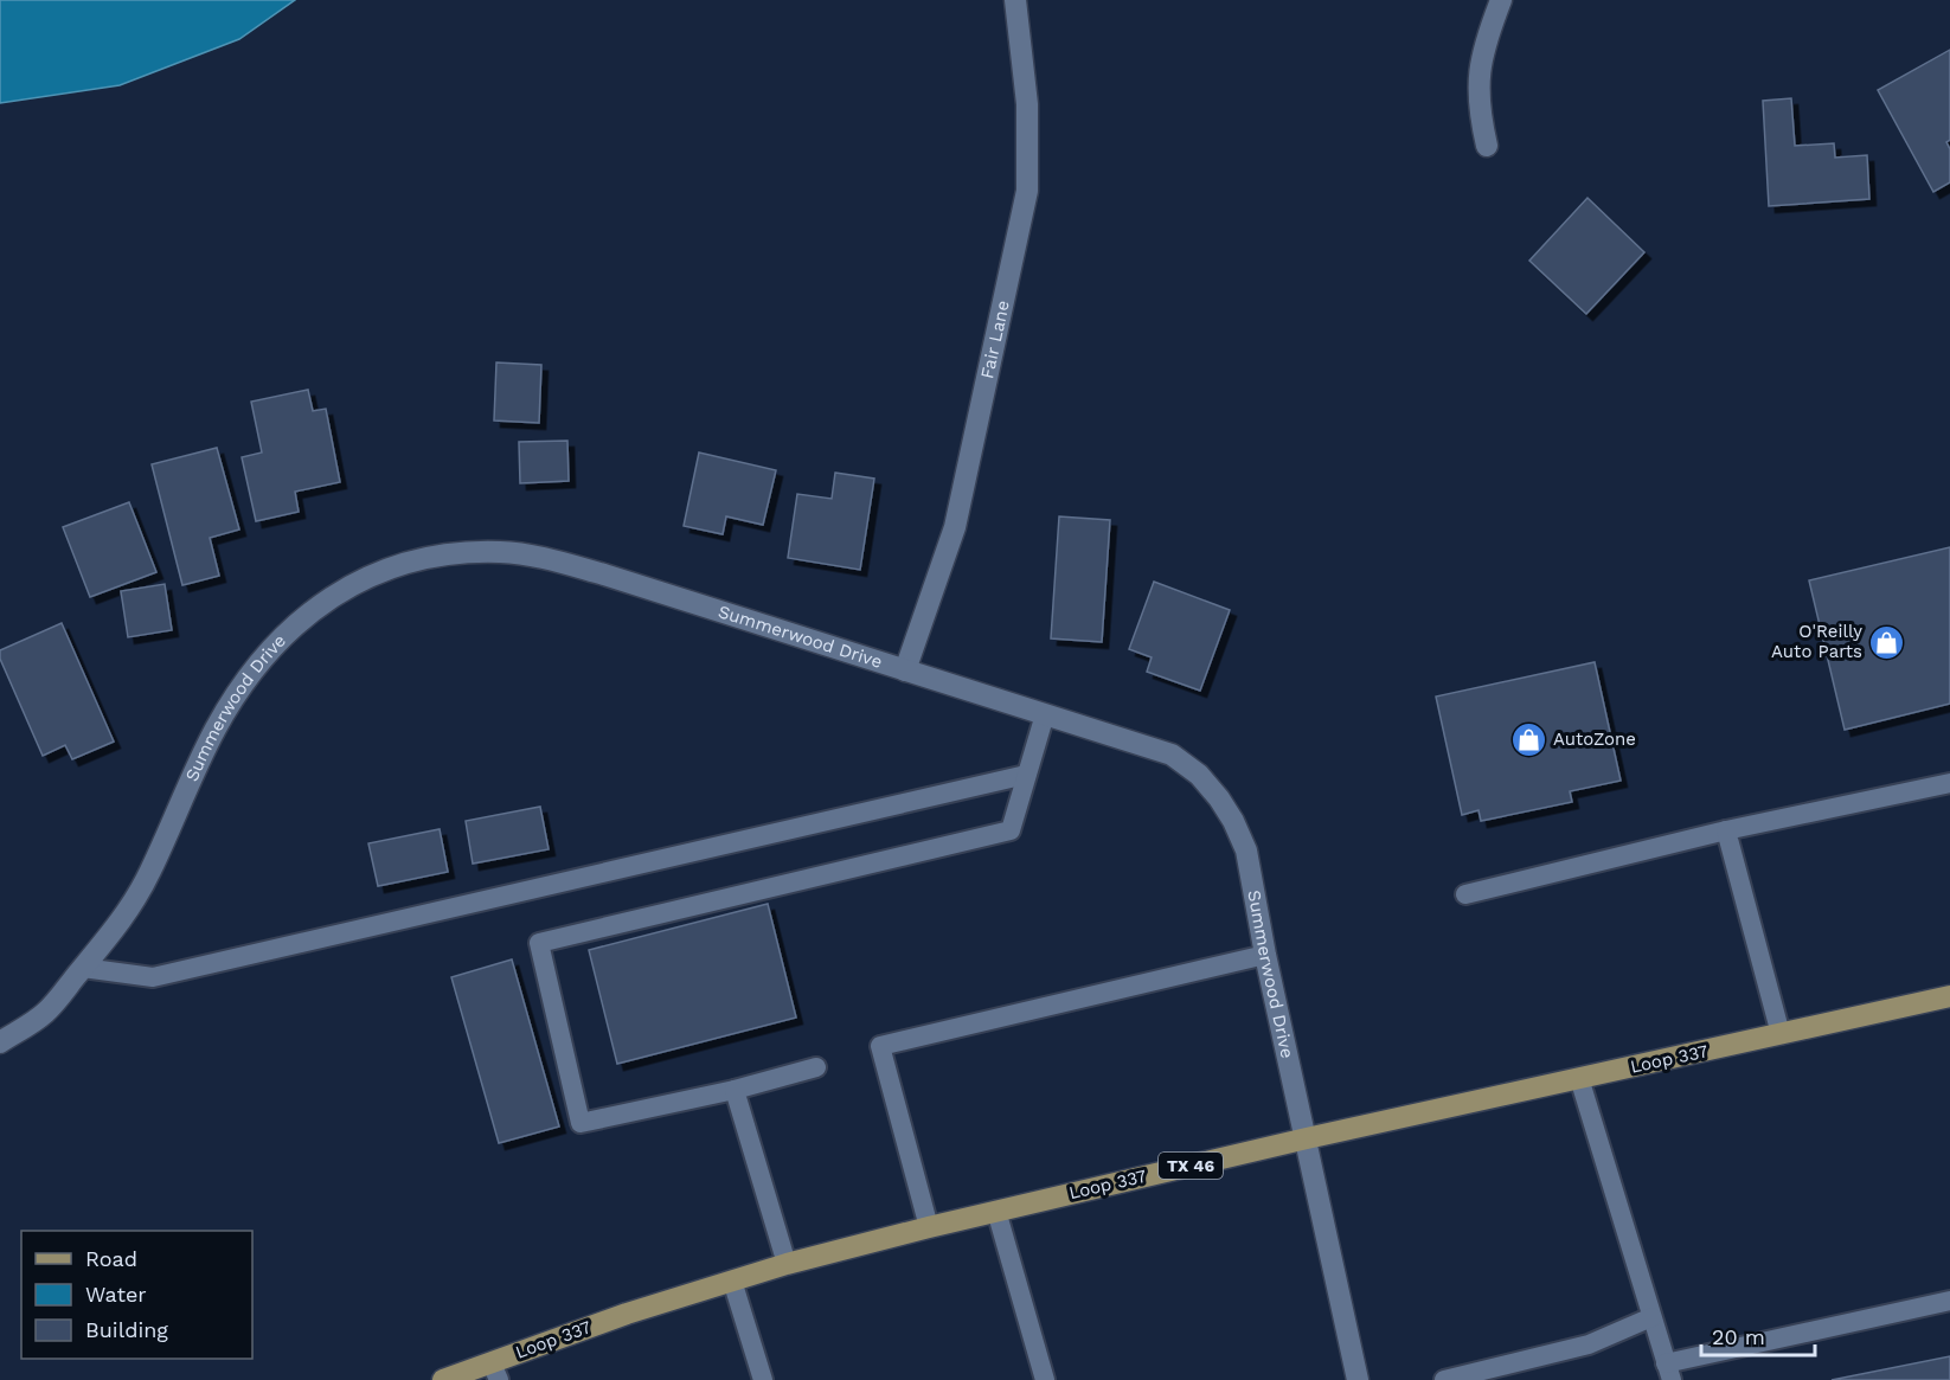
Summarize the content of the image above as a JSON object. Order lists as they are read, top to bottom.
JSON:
{
  "streets": {
    "main road": ["Loop 337", "TX 46"],
    "street": ["Fair Lane", "Summerwood Drive"]
  },
  "crossings": [
    ["Fair Lane", "Summerwood Drive"],
    ["Summerwood Drive", "Loop 337"]
  ],
  "places": {
    "shop": ["O'Reilly Auto Parts", "AutoZone"]
  },
  "legend": ["Road", "Water", "Building"],
  "scale_bar": "20 m"
}
